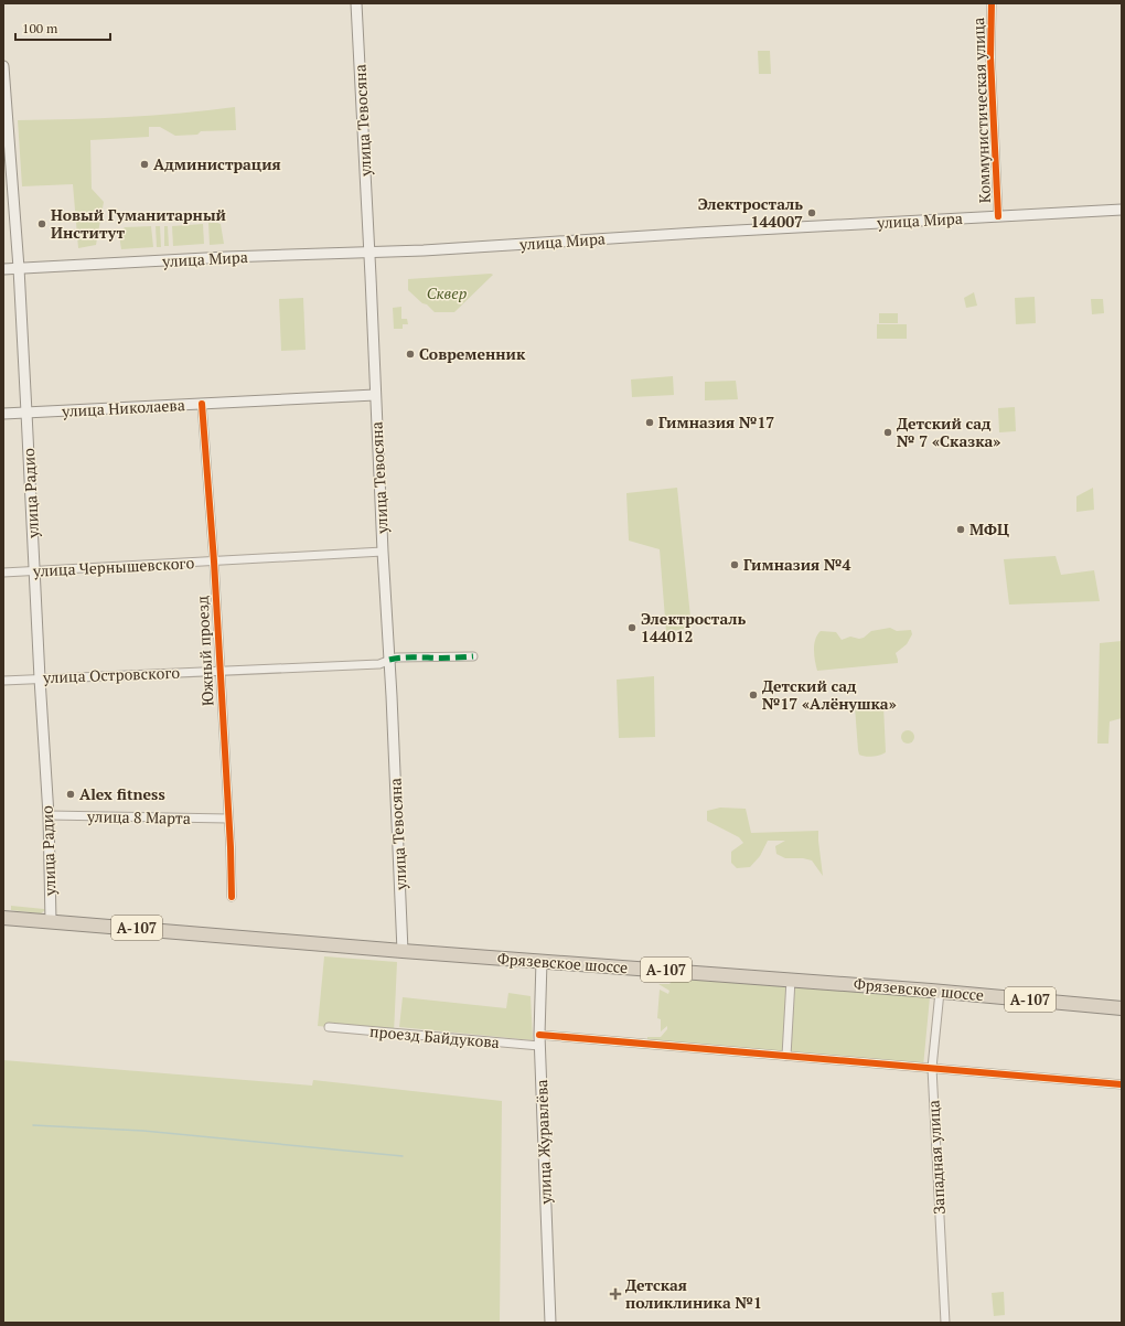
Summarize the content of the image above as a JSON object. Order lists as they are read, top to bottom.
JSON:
{
  "streets": {
    "highway": ["А-107", "Фрязевское шоссе"],
    "main road": [
      "улица Тевосяна",
      "улица Мира",
      "улица Николаева",
      "улица Радио",
      "улица Журавлёва"
    ],
    "street": [
      "Коммунистическая улица",
      "улица Чернышевского",
      "Южный проезд",
      "улица Островского",
      "улица 8 Марта",
      "проезд Байдукова",
      "Западная улица"
    ]
  },
  "crossings": [
    ["Коммунистическая улица", "улица Мира"],
    ["улица Тевосяна", "улица Мира"],
    ["улица Тевосяна", "улица Николаева"],
    ["улица Тевосяна", "улица Чернышевского"],
    ["улица Тевосяна", "улица Островского"],
    ["улица Тевосяна", "Фрязевское шоссе"],
    ["улица Мира", "улица Радио"],
    ["улица Николаева", "улица Радио"],
    ["улица Николаева", "Южный проезд"],
    ["улица Радио", "улица Чернышевского"],
    ["улица Радио", "улица Островского"],
    ["улица Радио", "улица 8 Марта"],
    ["улица Радио", "Фрязевское шоссе"],
    ["улица Чернышевского", "Южный проезд"],
    ["Южный проезд", "улица Островского"],
    ["Южный проезд", "улица 8 Марта"],
    ["Фрязевское шоссе", "улица Журавлёва"],
    ["Фрязевское шоссе", "Западная улица"],
    ["проезд Байдукова", "улица Журавлёва"]
  ],
  "parks": ["Сквер"],
  "places": {
    "other": [
      "Администрация",
      "Электросталь 144007",
      "Новый Гуманитарный Институт",
      "Современник",
      "Гимназия №17",
      "Детский сад № 7 «Сказка»",
      "МФЦ",
      "Гимназия №4",
      "Электросталь 144012",
      "Детский сад №17 «Алёнушка»",
      "Alex fitness"
    ],
    "health": ["Детская поликлиника №1"]
  },
  "scale_bar": "100 m"
}
